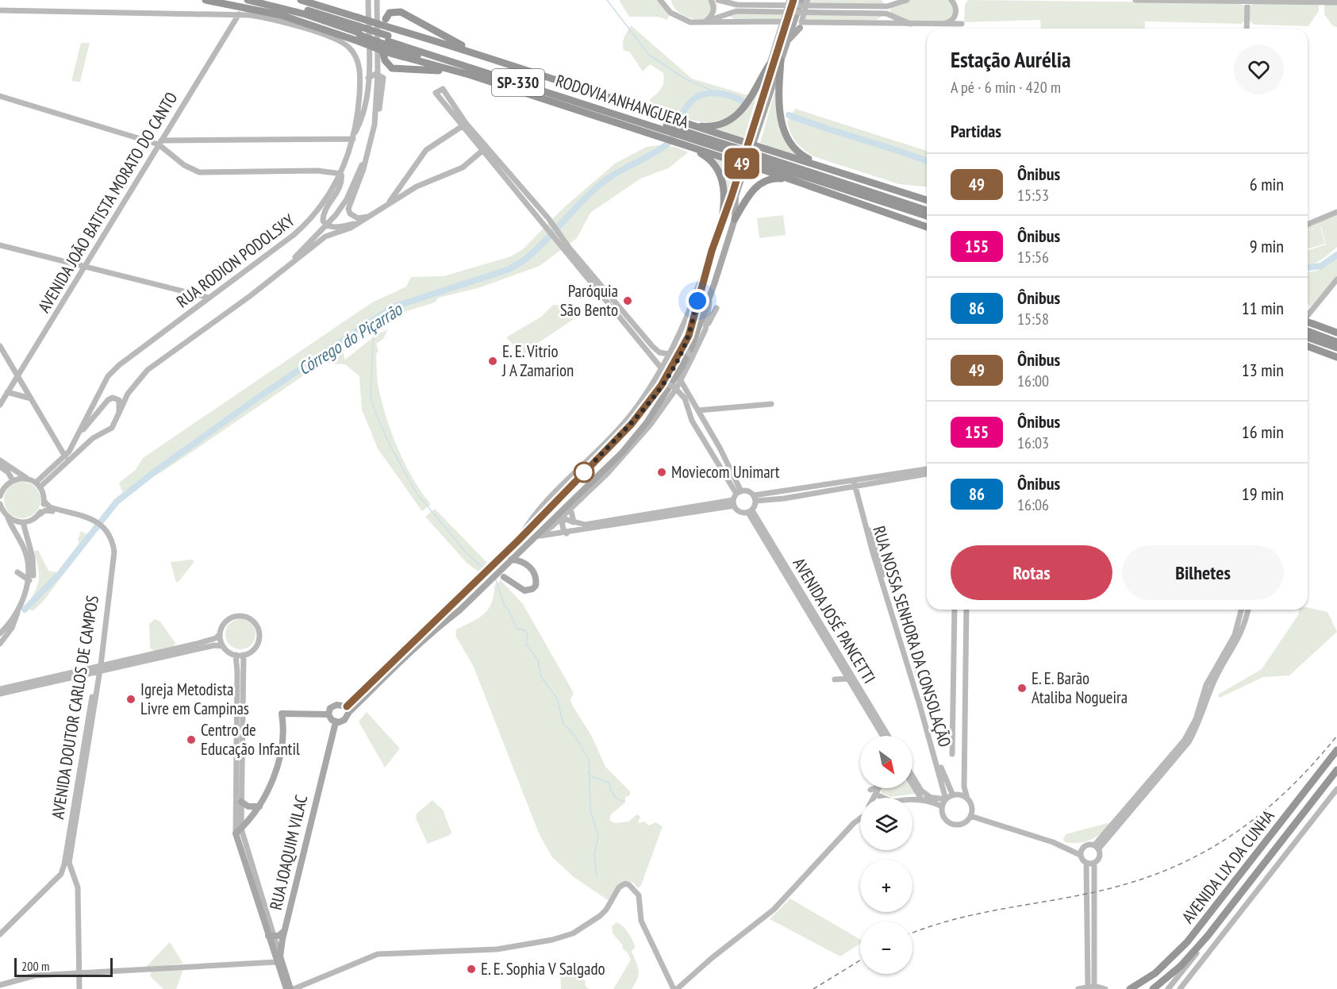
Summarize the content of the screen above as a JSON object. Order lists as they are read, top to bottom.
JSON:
{
  "streets": {
    "highway": ["SP-330", "RODOVIA ANHANGUERA", "AVENIDA LIX DA CUNHA"],
    "main road": ["RUA JOAQUIM VILAC"],
    "street": [
      "AVENIDA JOÃO BATISTA MORATO DO CANTO",
      "RUA RODION PODOLSKY",
      "AVENIDA JOSÉ PANCETTI",
      "RUA NOSSA SENHORA DA CONSOLAÇÃO",
      "AVENIDA DOUTOR CARLOS DE CAMPOS"
    ]
  },
  "crossings": [
    ["AVENIDA JOÃO BATISTA MORATO DO CANTO", "RUA RODION PODOLSKY"]
  ],
  "water": ["Córrego do Piçarrão"],
  "places": [
    "Paróquia São Bento",
    "E. E. Vitrio J A Zamarion",
    "Moviecom Unimart",
    "E. E. Barão Ataliba Nogueira",
    "Igreja Metodista Livre em Campinas",
    "Centro de Educação Infantil",
    "E. E. Sophia V Salgado"
  ],
  "lines": ["bus line 49"],
  "scale_bar": "200 m",
  "north": "bottom right",
  "page": {
    "on_map": "49",
    "heading": [
      ["Estação Aurélia", "A pé · 6 min · 420 m"],
      "Partidas"
    ],
    "list": [
      {
        "mark": "49",
        "name": "Ônibus",
        "note": "15:53",
        "value": "6 min"
      },
      {
        "mark": "155",
        "name": "Ônibus",
        "note": "15:56",
        "value": "9 min"
      },
      {
        "mark": "86",
        "name": "Ônibus",
        "note": "15:58",
        "value": "11 min"
      },
      {
        "mark": "49",
        "name": "Ônibus",
        "note": "16:00",
        "value": "13 min"
      },
      {
        "mark": "155",
        "name": "Ônibus",
        "note": "16:03",
        "value": "16 min"
      },
      {
        "mark": "86",
        "name": "Ônibus",
        "note": "16:06",
        "value": "19 min"
      }
    ],
    "buttons": ["Rotas", "Bilhetes"],
    "map_buttons": ["+", "−"],
    "scale": "200 m"
  }
}
